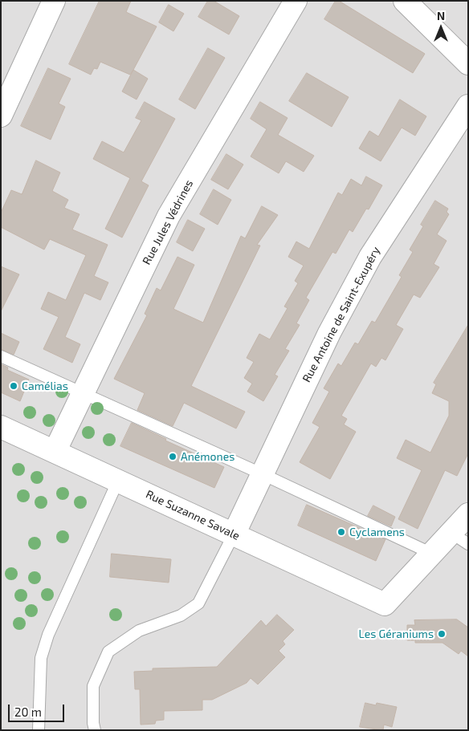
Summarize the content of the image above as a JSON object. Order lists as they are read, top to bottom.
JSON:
{
  "streets": {
    "street": ["Rue Jules Védrines", "Rue Antoine de Saint-Exupéry", "Rue Suzanne Savale"]
  },
  "crossings": [
    ["Rue Jules Védrines", "Rue Suzanne Savale"],
    ["Rue Antoine de Saint-Exupéry", "Rue Suzanne Savale"]
  ],
  "places": [
    "Camélias",
    "Anémones",
    "Cyclamens",
    "Les Géraniums"
  ],
  "scale_bar": "20 m",
  "north": "top"
}
